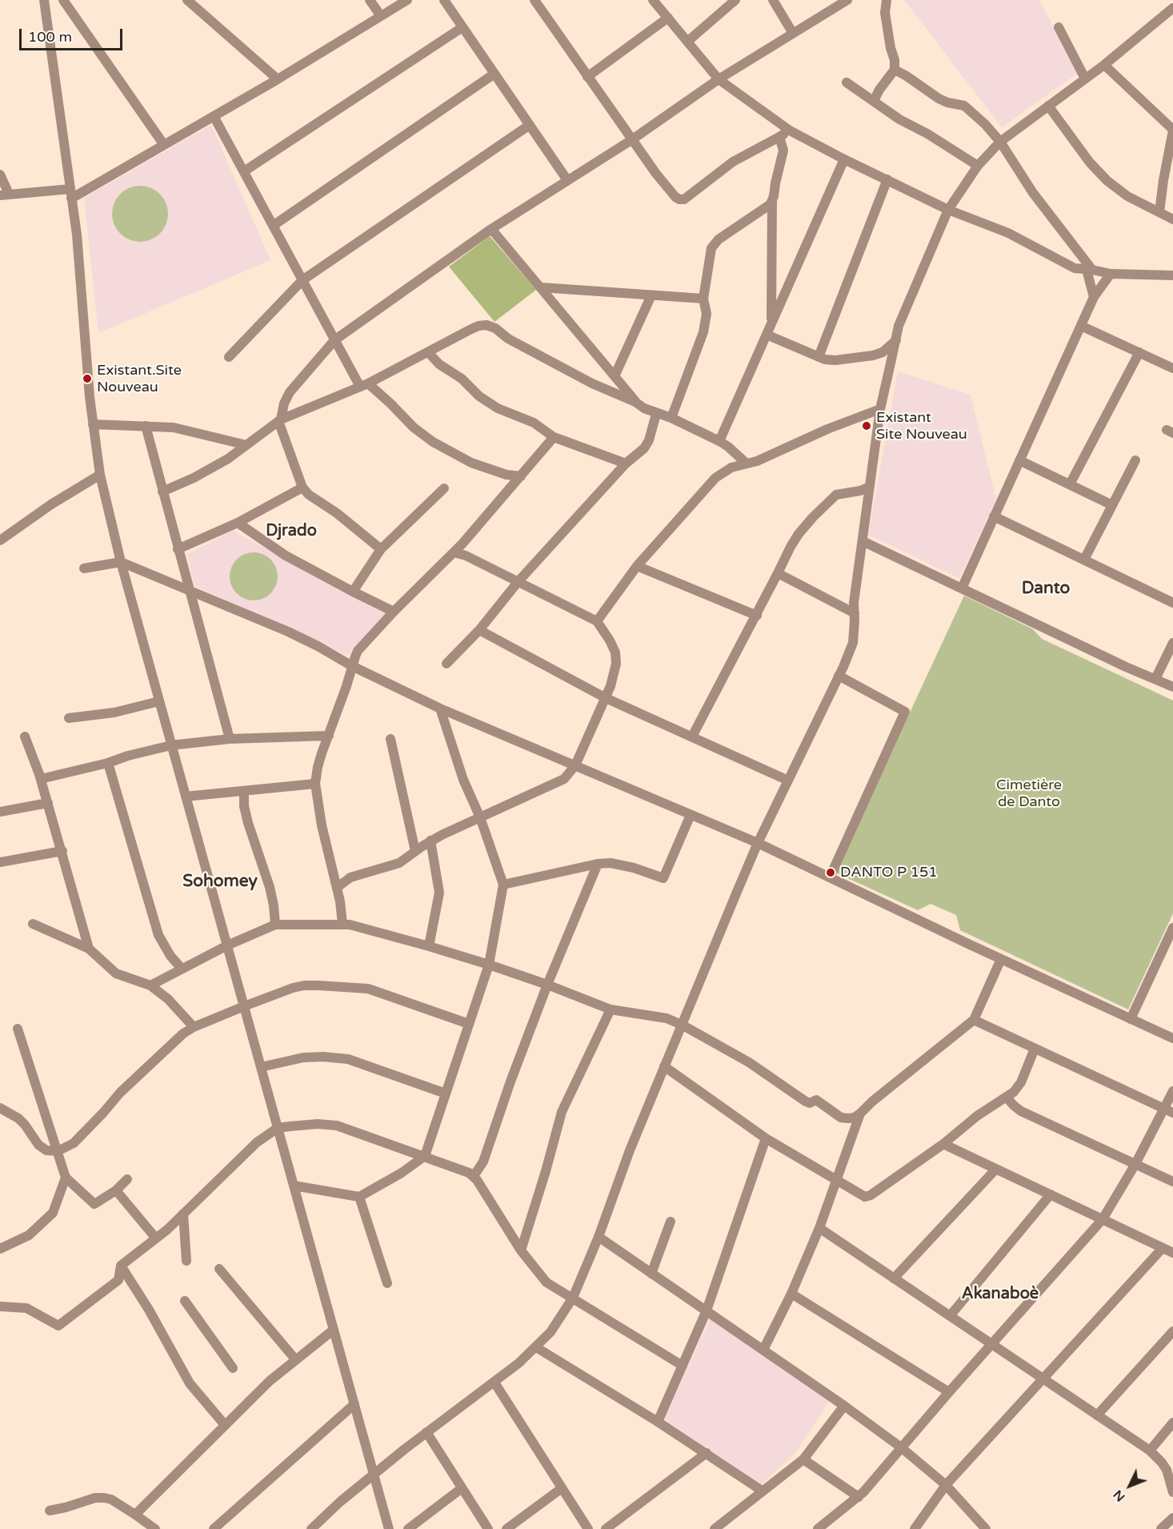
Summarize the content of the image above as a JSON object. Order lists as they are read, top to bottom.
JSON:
{
  "districts": [
    "Djrado",
    "Danto",
    "Sohomey",
    "Akanaboè"
  ],
  "parks": ["Cimetière de Danto"],
  "places": ["Existant.Site Nouveau", "Existant Site Nouveau", "DANTO P 151"],
  "scale_bar": "100 m",
  "north": "bottom left"
}
